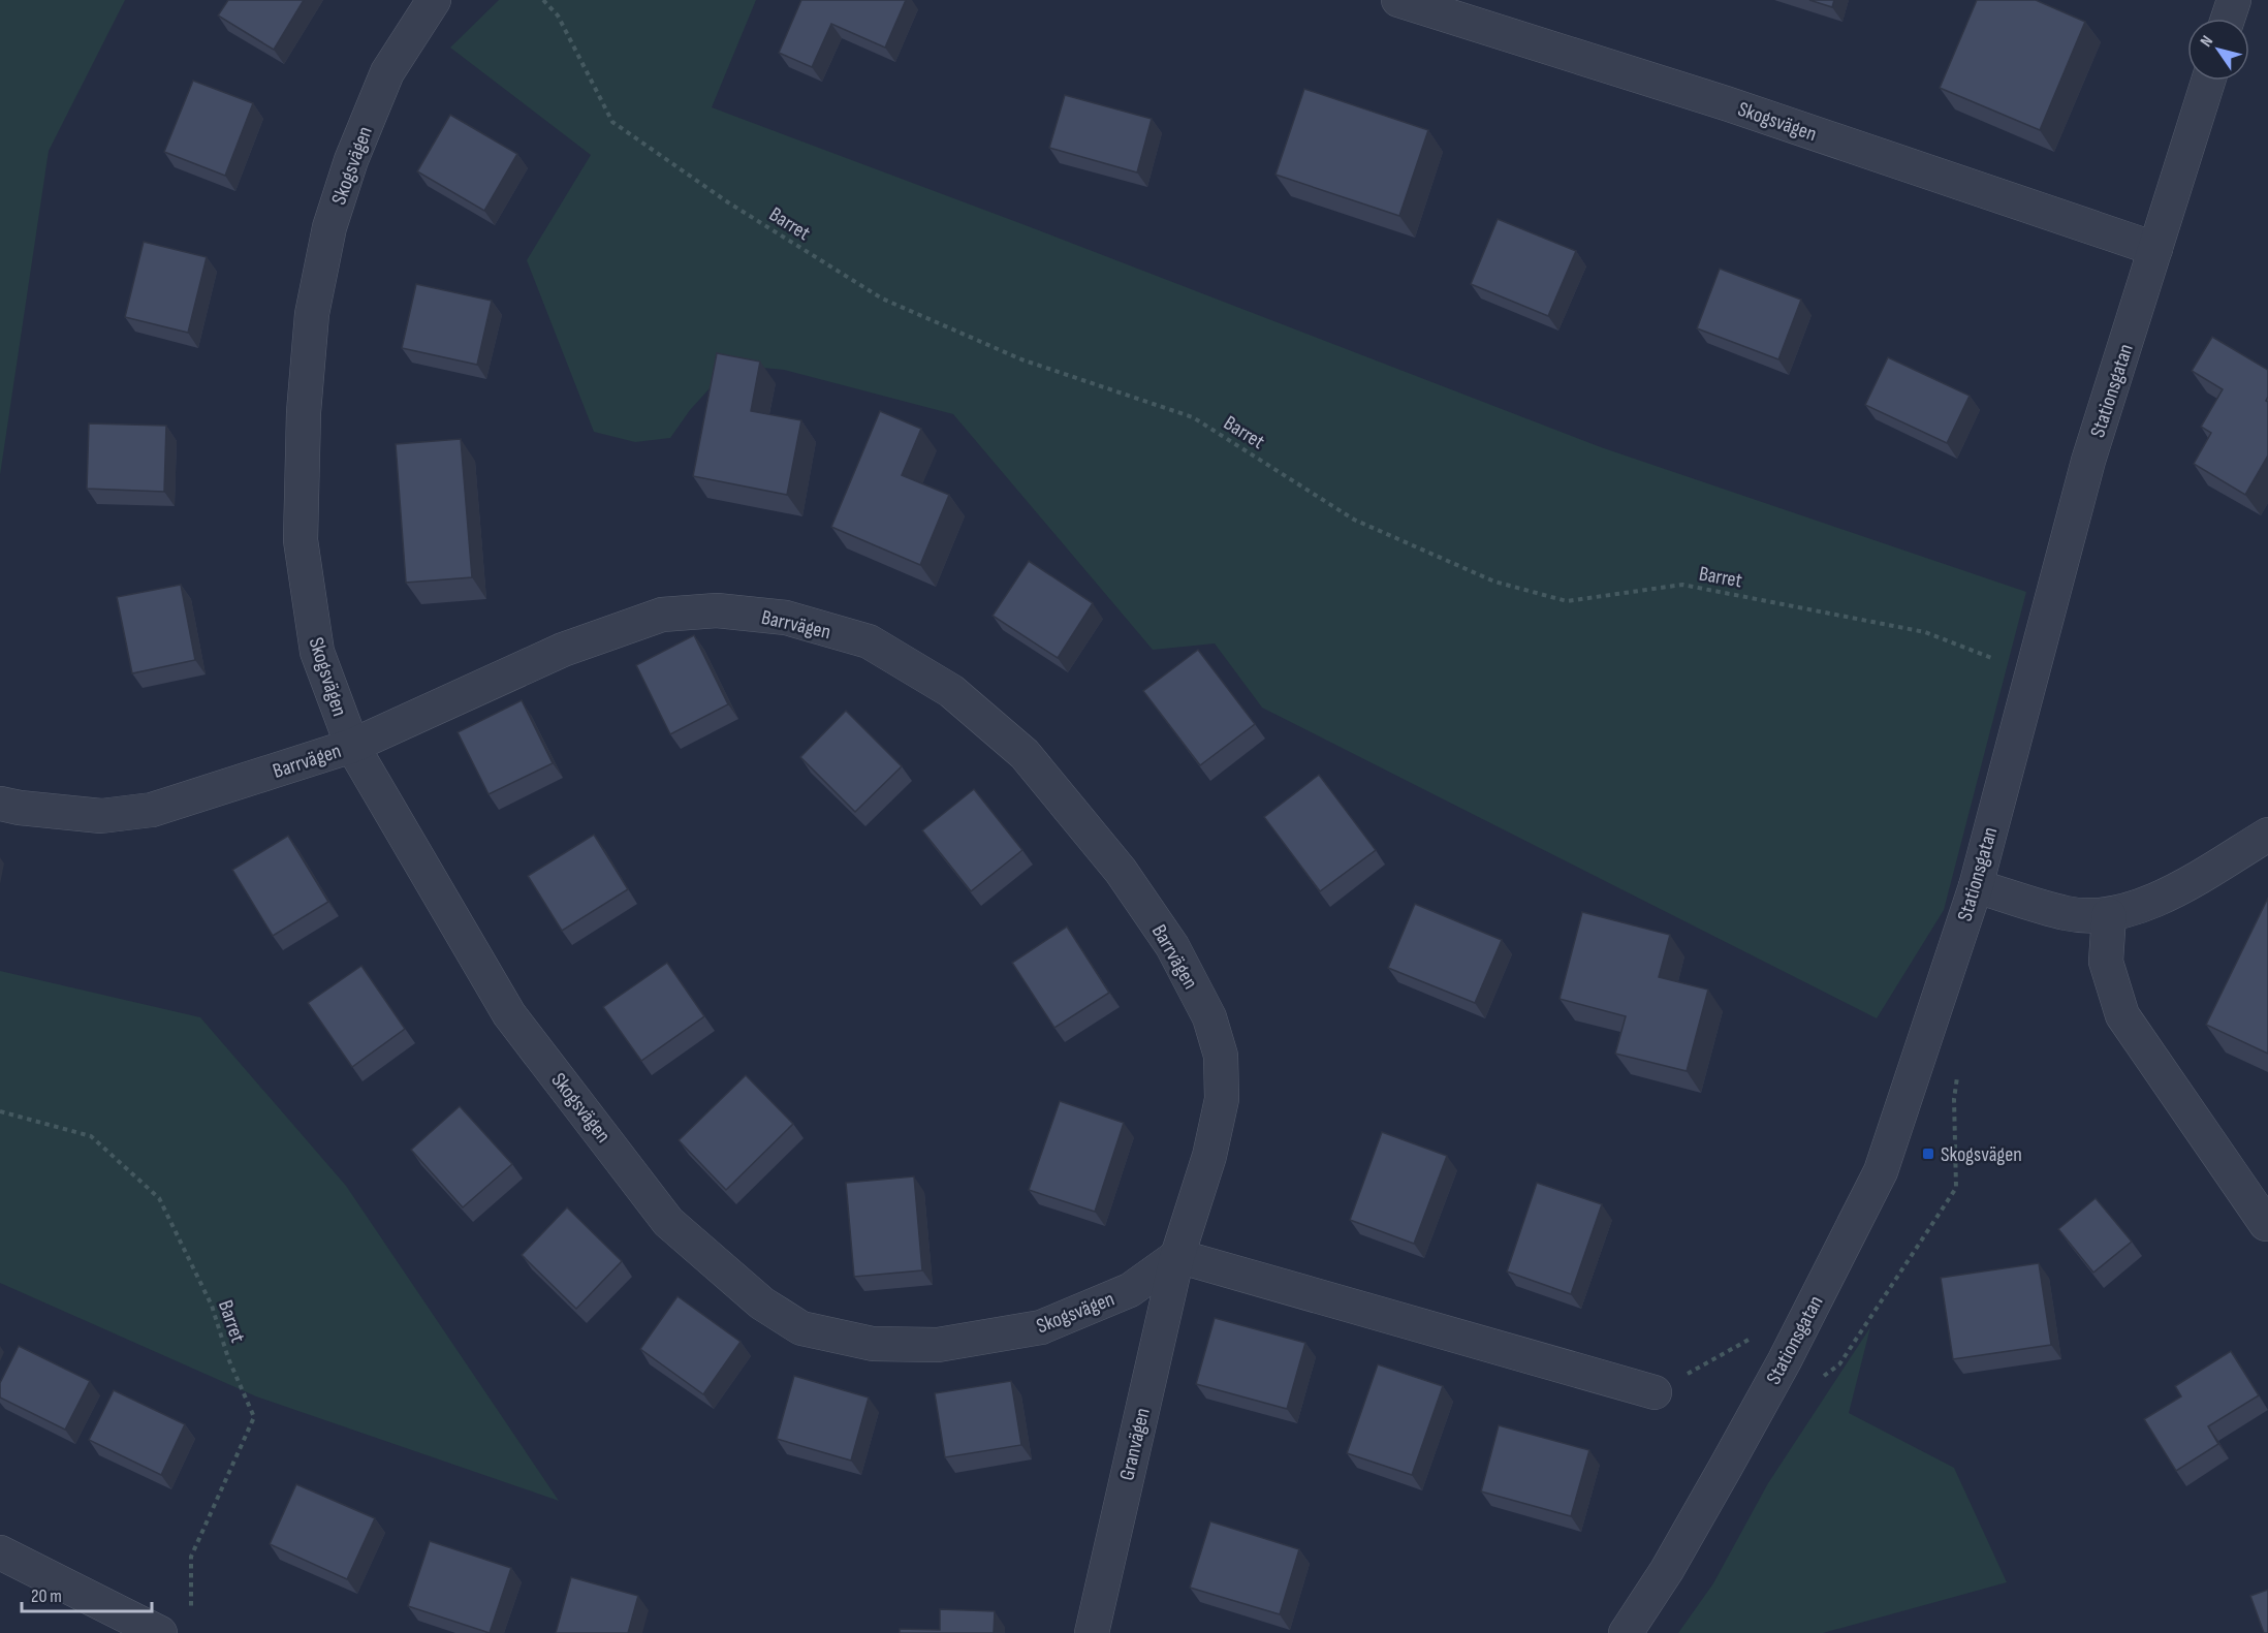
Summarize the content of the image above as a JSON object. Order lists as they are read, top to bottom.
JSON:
{
  "streets": {
    "street": [
      "Skogsvägen",
      "Stationsgatan",
      "Barrvägen",
      "Granvägen"
    ],
    "path": ["Barret"]
  },
  "crossings": [
    ["Skogsvägen", "Stationsgatan"],
    ["Skogsvägen", "Barrvägen"],
    ["Skogsvägen", "Granvägen"],
    ["Barret", "Stationsgatan"],
    ["Barrvägen", "Granvägen"]
  ],
  "places": {
    "transit": ["Skogsvägen"]
  },
  "scale_bar": "20 m",
  "north": "top left"
}
